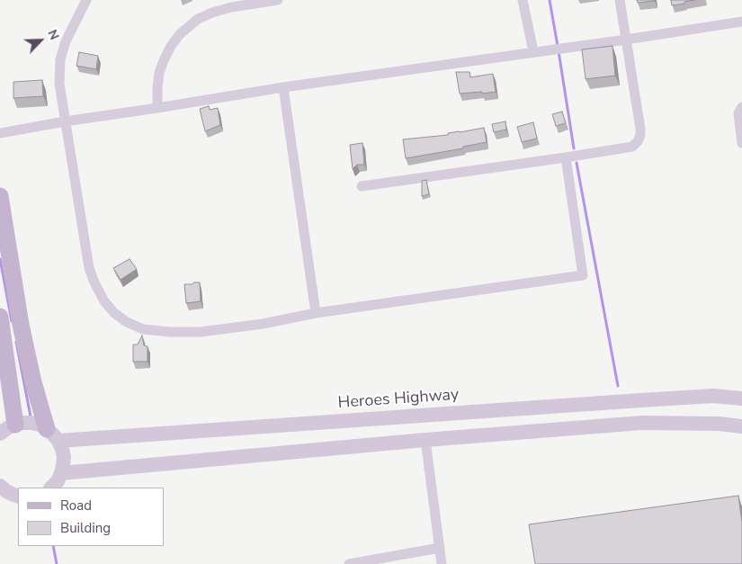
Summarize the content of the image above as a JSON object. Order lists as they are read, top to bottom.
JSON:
{
  "streets": {
    "main road": ["Heroes Highway"]
  },
  "legend": ["Road", "Building"],
  "north": "top right"
}
